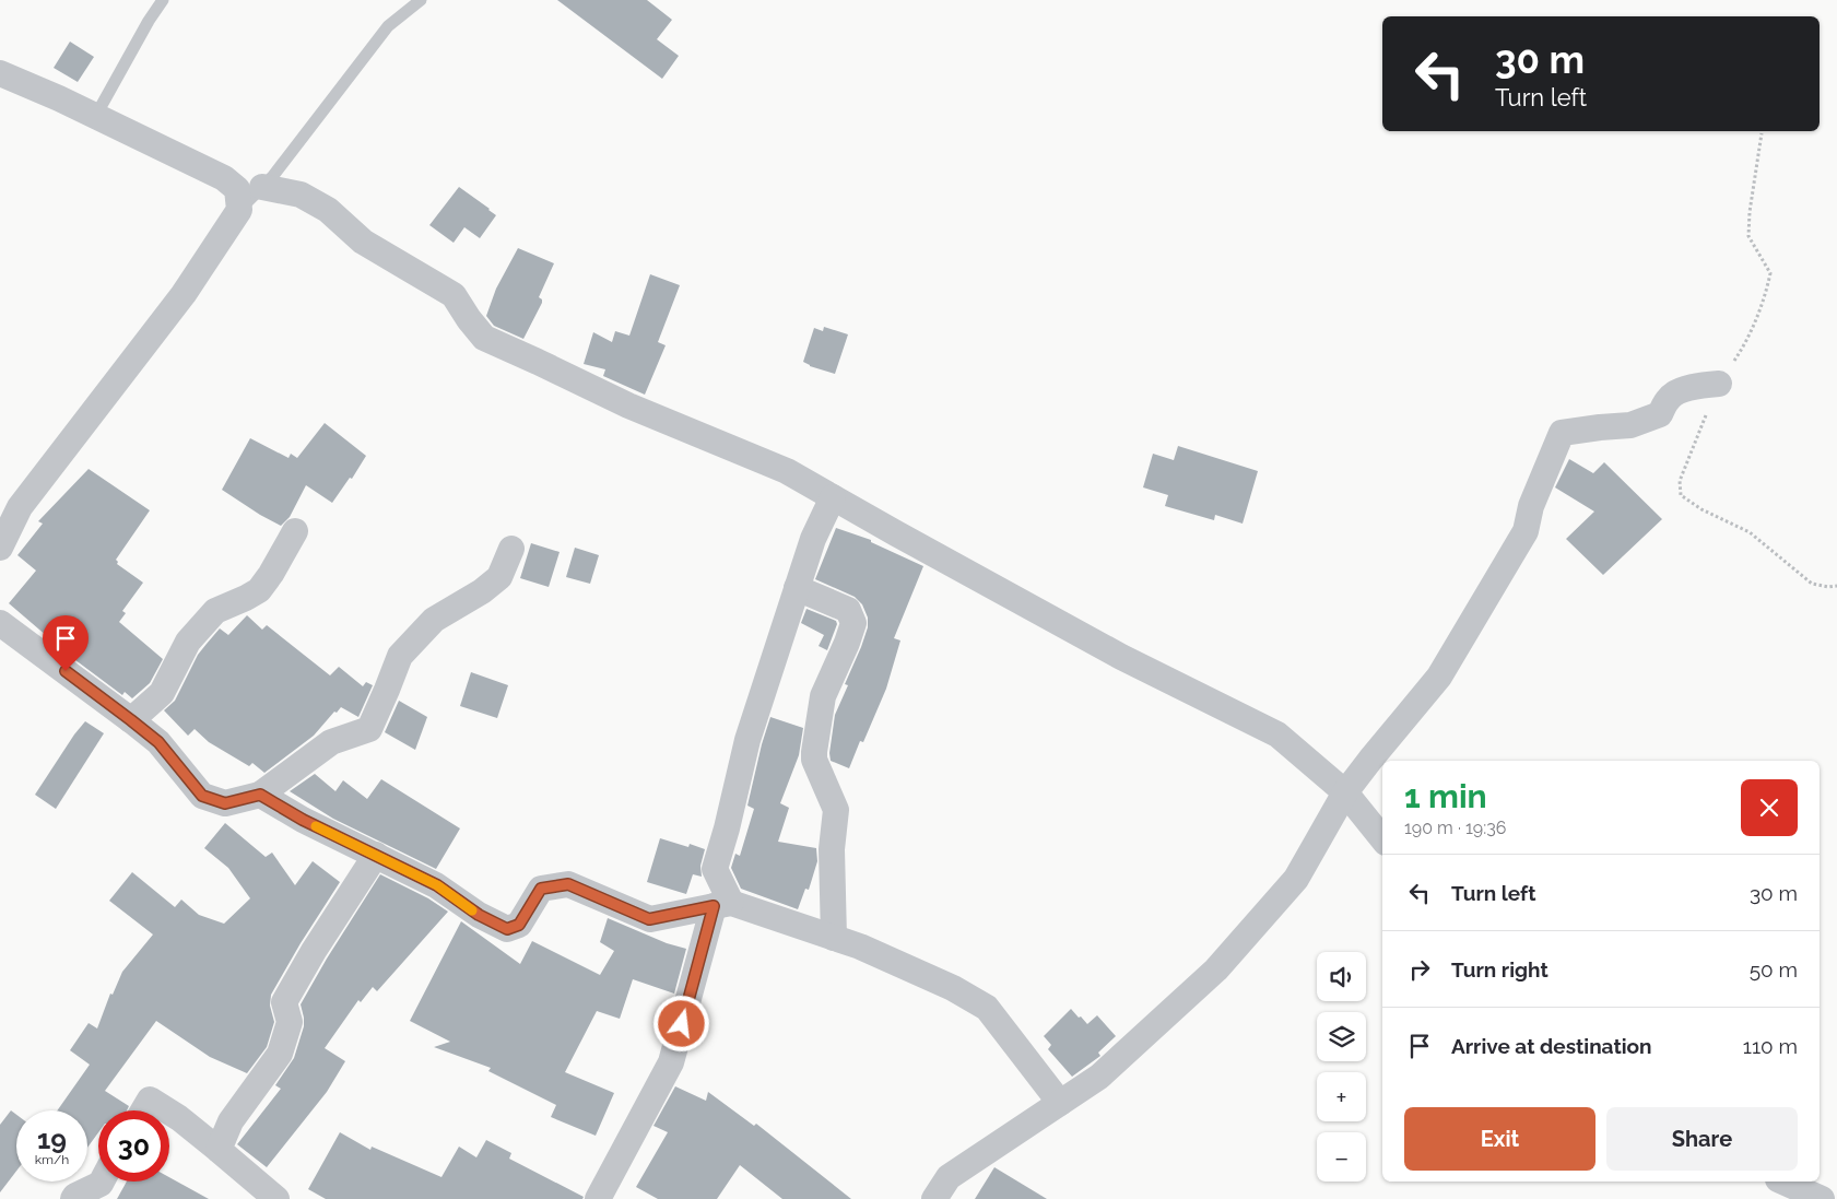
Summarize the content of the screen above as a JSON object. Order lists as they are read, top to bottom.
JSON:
{
  "page": {
    "turn": ["30 m", "Turn left"],
    "heading": ["1 min", "190 m · 19:36"],
    "list": [
      {
        "name": "Turn left",
        "value": "30 m"
      },
      {
        "name": "Turn right",
        "value": "50 m"
      },
      {
        "name": "Arrive at destination",
        "value": "110 m"
      }
    ],
    "map_buttons": ["+", "−"],
    "buttons": ["Exit", "Share"],
    "speed": "19 km/h",
    "limit": "30"
  }
}
